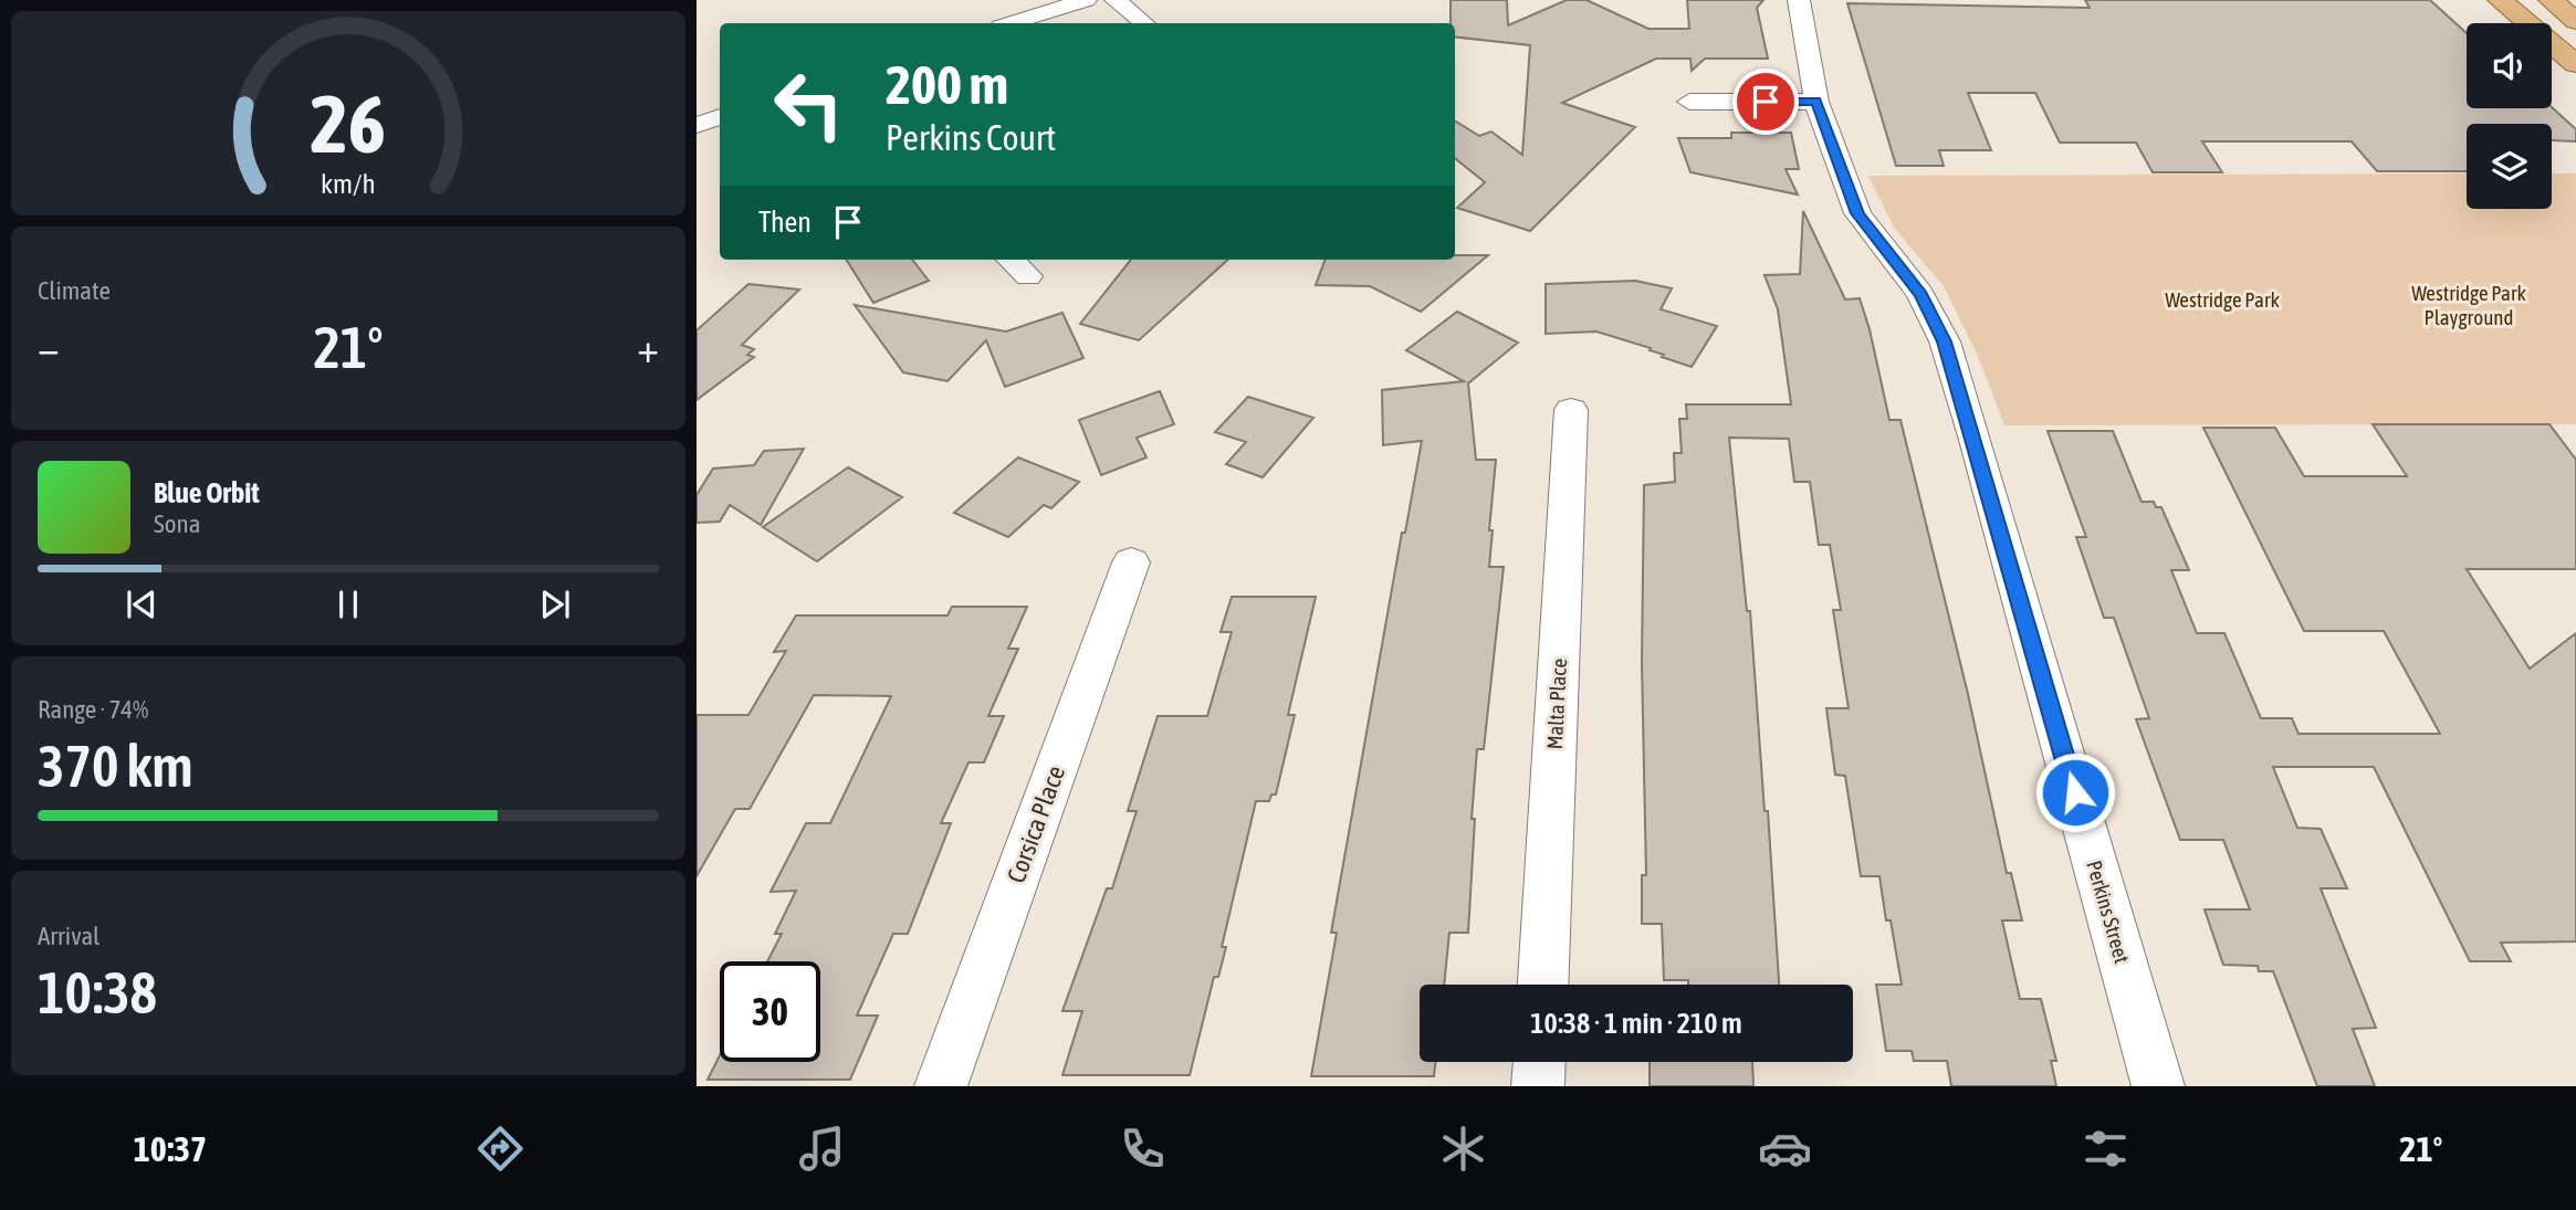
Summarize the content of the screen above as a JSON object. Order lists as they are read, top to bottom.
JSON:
{
  "streets": {
    "street": ["Malta Place", "Corsica Place", "Perkins Street"]
  },
  "parks": ["Westridge Park Playground", "Westridge Park"],
  "page": {
    "turn": ["200 m", "Perkins Court"],
    "then": "Then",
    "tile": [
      "Climate",
      ["Range · 74%", "370 km"],
      ["Arrival", "10:38"]
    ],
    "heat": ["−", "21°", "+"],
    "song": ["Blue Orbit", "Sona"],
    "limit": "30",
    "trip": "10:38 · 1 min · 210 m",
    "tabs": ["10:37", "21°"],
    "gauge": ["26", "km/h"]
  }
}
